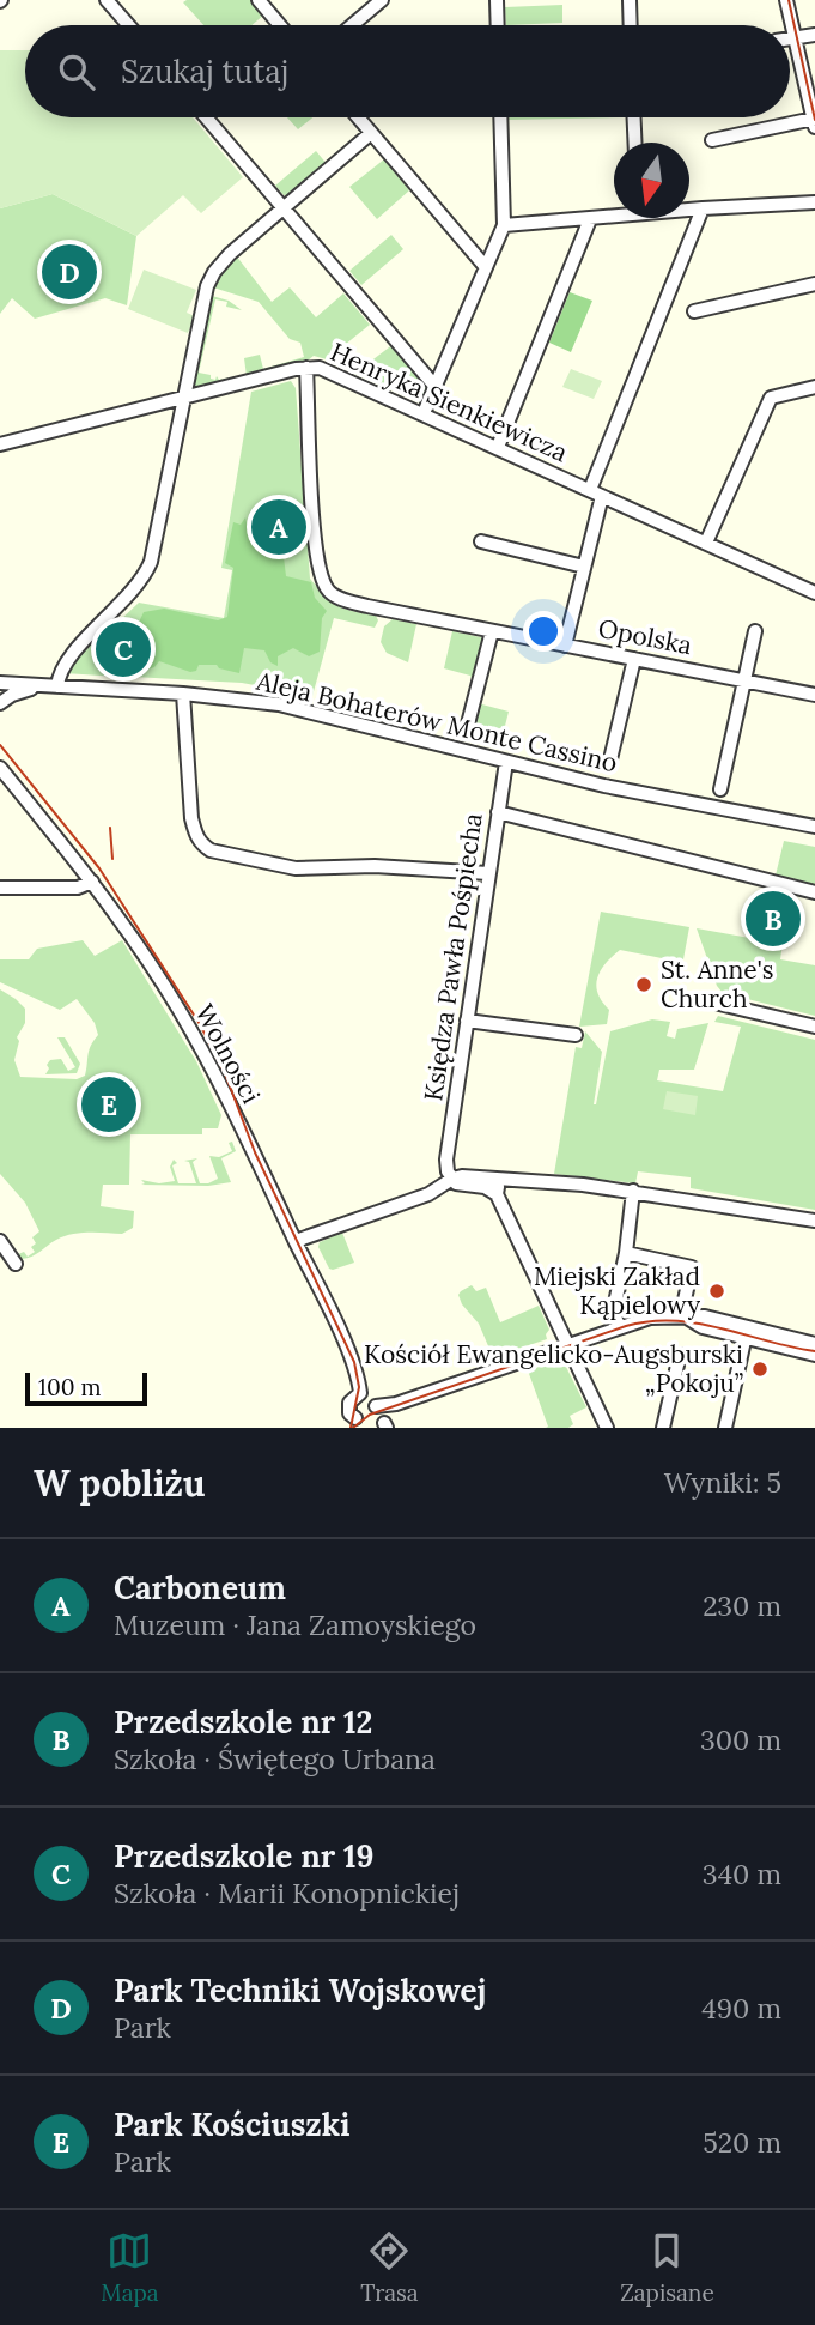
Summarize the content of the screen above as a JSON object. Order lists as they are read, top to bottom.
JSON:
{
  "streets": {
    "street": [
      "Henryka Sienkiewicza",
      "Opolska",
      "Aleja Bohaterów Monte Cassino",
      "Księdza Pawła Pośpiecha",
      "Wolności"
    ]
  },
  "crossings": [
    ["Henryka Sienkiewicza", "Opolska"],
    ["Aleja Bohaterów Monte Cassino", "Księdza Pawła Pośpiecha"]
  ],
  "places": ["St. Anne's Church", "Miejski Zakład Kąpielowy", "Kościół Ewangelicko-Augsburski „Pokoju”"],
  "scale_bar": "100 m",
  "north": "bottom",
  "page": {
    "search": "Szukaj tutaj",
    "pins": [
      "D",
      "A",
      "C",
      "B",
      "E"
    ],
    "scale": "100 m",
    "heading": ["W pobliżu", "Wyniki: 5"],
    "list": [
      {
        "mark": "A",
        "name": "Carboneum",
        "note": "Muzeum · Jana Zamoyskiego",
        "value": "230 m"
      },
      {
        "mark": "B",
        "name": "Przedszkole nr 12",
        "note": "Szkoła · Świętego Urbana",
        "value": "300 m"
      },
      {
        "mark": "C",
        "name": "Przedszkole nr 19",
        "note": "Szkoła · Marii Konopnickiej",
        "value": "340 m"
      },
      {
        "mark": "D",
        "name": "Park Techniki Wojskowej",
        "note": "Park",
        "value": "490 m"
      },
      {
        "mark": "E",
        "name": "Park Kościuszki",
        "note": "Park",
        "value": "520 m"
      }
    ],
    "nav": ["Mapa", "Trasa", "Zapisane"]
  }
}
